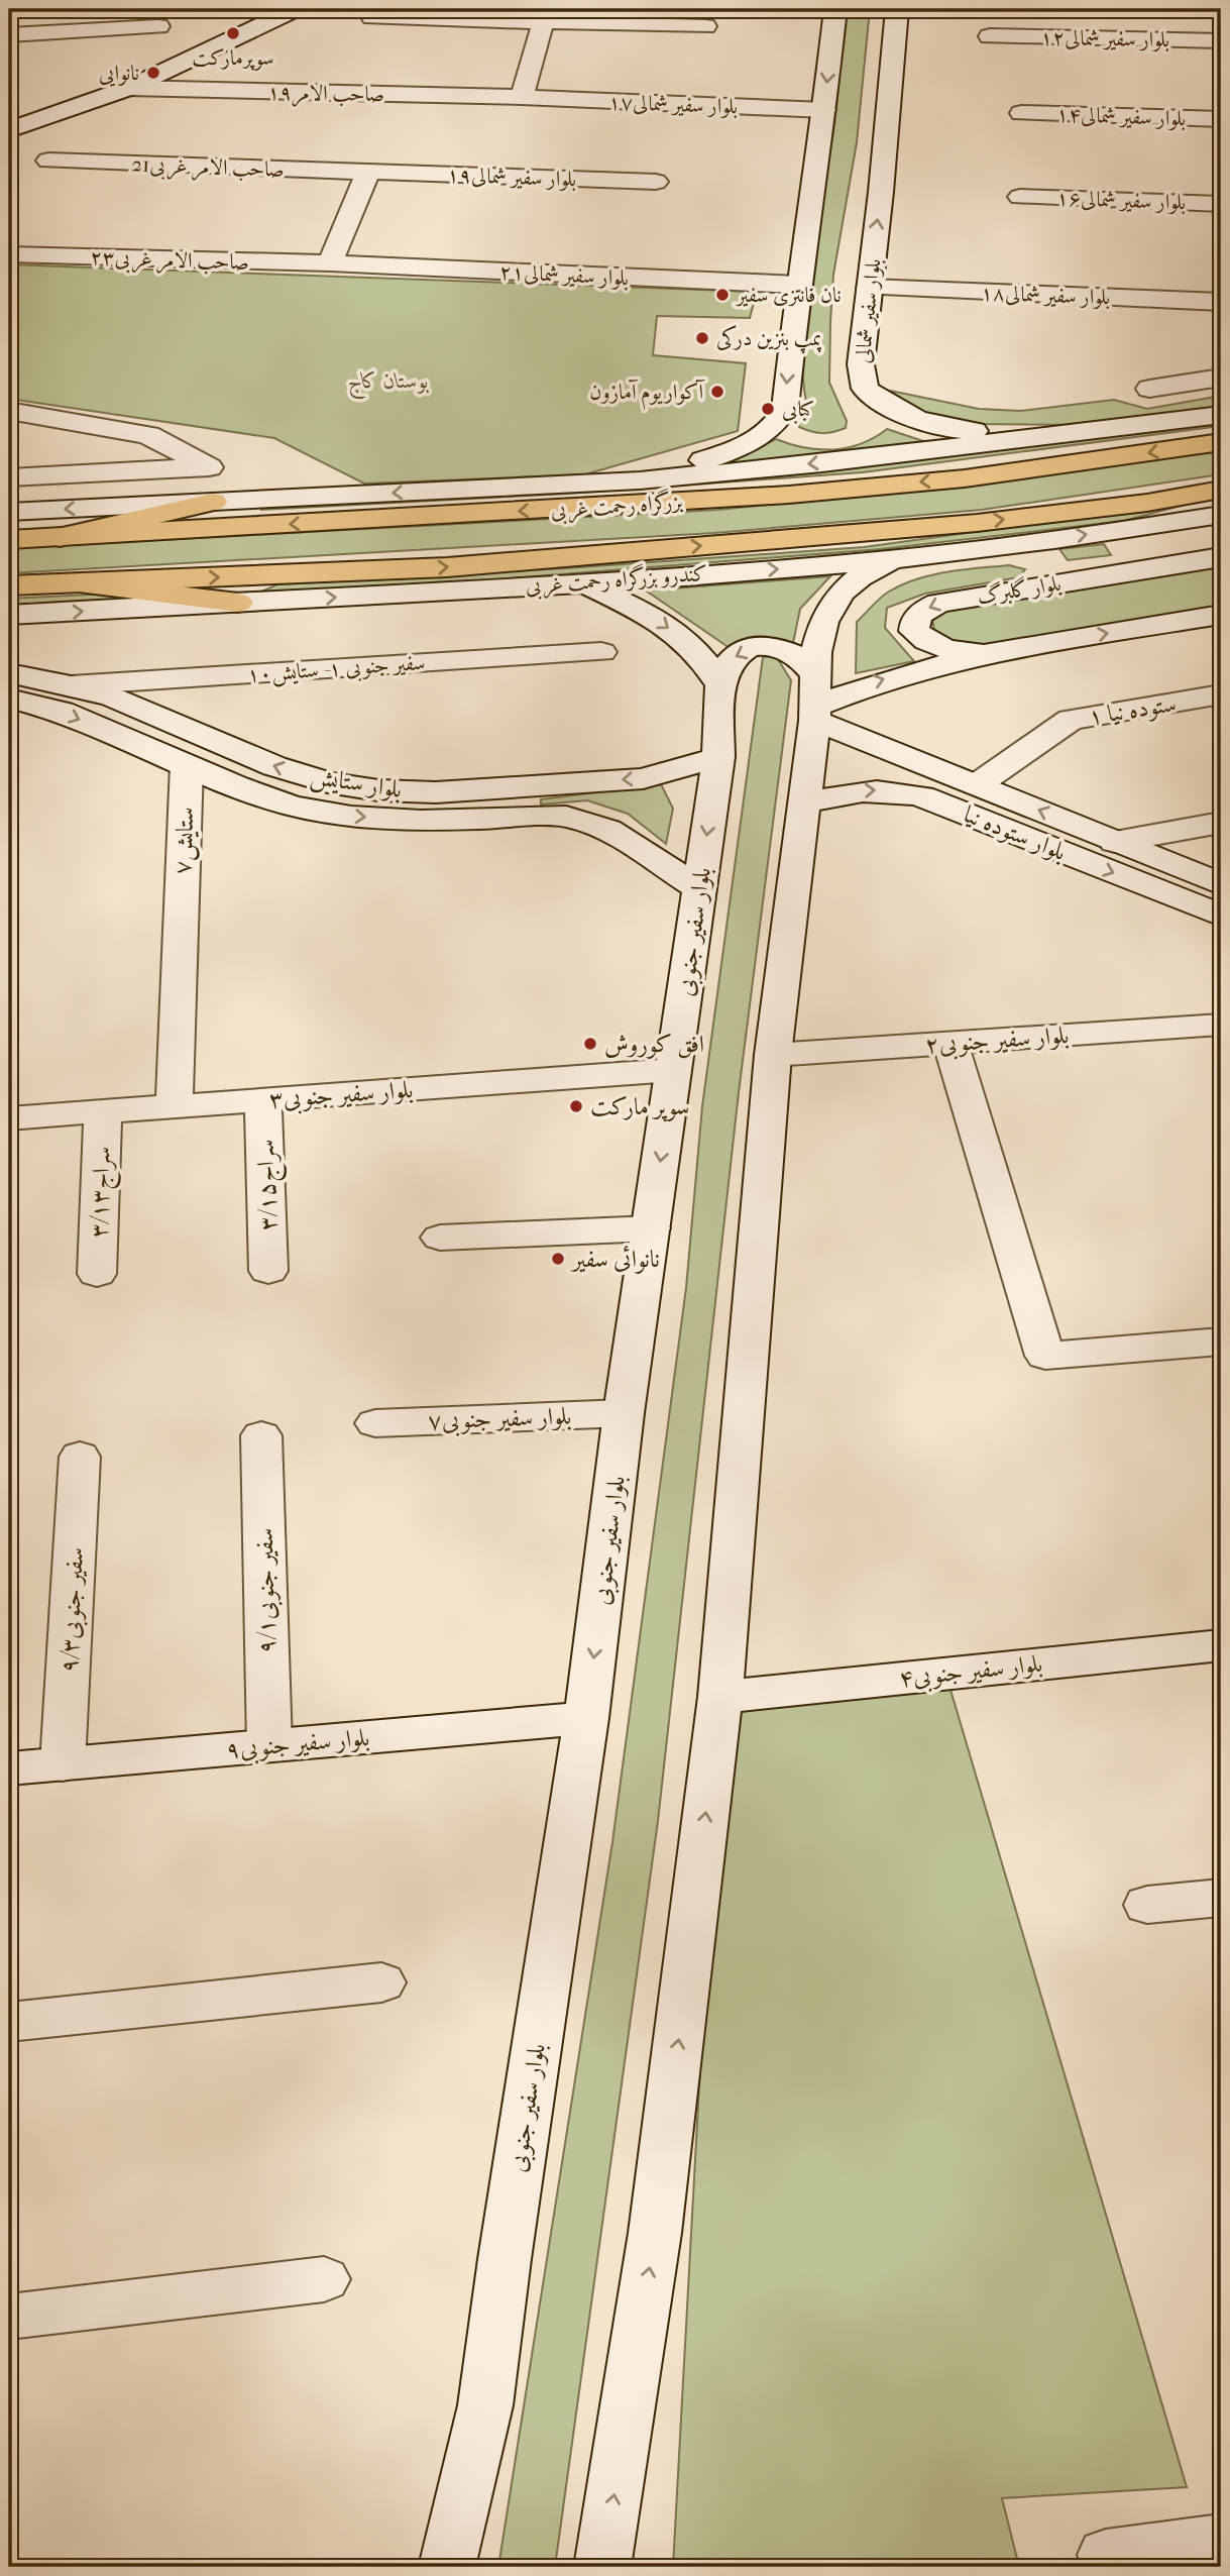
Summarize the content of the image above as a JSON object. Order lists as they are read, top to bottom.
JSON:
{
  "streets": {
    "main road": ["بزرگراه رحمت غربی"],
    "street": [
      "بلوار سفیر شمالی۱۲",
      "صاحب الامر۱۹",
      "بلوار سفیر شمالی۱۷",
      "بلوار سفیر شمالی۱۴",
      "21صاحب الامر غربی",
      "بلوار سفیر شمالی۱۹",
      "بلوار سفیر شمالی۱۶",
      "صاحب الامر غربی۲۳",
      "بلوار سفیر شمالی۲۱",
      "بلوار سفیر شمالی۱۸",
      "بلوار سفیر شمالی",
      "کندرو بزرگراه رحمت غربی",
      "بلوار گلبرگ",
      "سفیر جنوبی ۱- ستایش۱۰",
      "ستوده نیا ۱",
      "بلوار ستایش",
      "بلوار ستوده نیا",
      "ستایش۷",
      "بلوار سفیر جنوبی",
      "بلوار سفیر جنوبی۲",
      "بلوار سفیر جنوبی۳",
      "سراج۳/۱۵",
      "سراج۳/۱۳",
      "بلوار سفیر جنوبی۷",
      "سفیر جنوبی۹/۱",
      "سفیر جنوبی۹/۳",
      "بلوار سفیر جنوبی۴",
      "بلوار سفیر جنوبی۹"
    ]
  },
  "crossings": [
    ["صاحب الامر۱۹", "بلوار سفیر شمالی۱۷"],
    ["21صاحب الامر غربی", "بلوار سفیر شمالی۱۹"],
    ["صاحب الامر غربی۲۳", "بلوار سفیر شمالی۲۱"],
    ["بلوار سفیر شمالی۱۸", "بلوار سفیر شمالی"],
    ["بلوار گلبرگ", "بلوار ستوده نیا"],
    ["سفیر جنوبی ۱- ستایش۱۰", "بلوار ستایش"],
    ["ستوده نیا ۱", "بلوار ستوده نیا"],
    ["بلوار ستایش", "ستایش۷"],
    ["بلوار ستایش", "بلوار سفیر جنوبی"],
    ["ستایش۷", "بلوار سفیر جنوبی۳"],
    ["بلوار سفیر جنوبی", "بلوار سفیر جنوبی۳"],
    ["بلوار سفیر جنوبی", "بلوار سفیر جنوبی۷"],
    ["بلوار سفیر جنوبی", "بلوار سفیر جنوبی۹"],
    ["بلوار سفیر جنوبی۳", "سراج۳/۱۵"],
    ["بلوار سفیر جنوبی۳", "سراج۳/۱۳"],
    ["سفیر جنوبی۹/۱", "بلوار سفیر جنوبی۹"],
    ["سفیر جنوبی۹/۳", "بلوار سفیر جنوبی۹"]
  ],
  "parks": ["بوستان کاج"],
  "places": [
    "سوپرمارکت",
    "نانوایی",
    "نان فانتزی سفیر",
    "پمپ بنزین درکی",
    "آکواریوم آمازون",
    "کبابی",
    "افق کوروش",
    "سوپر مارکت",
    "نانوائی سفیر"
  ]
}
